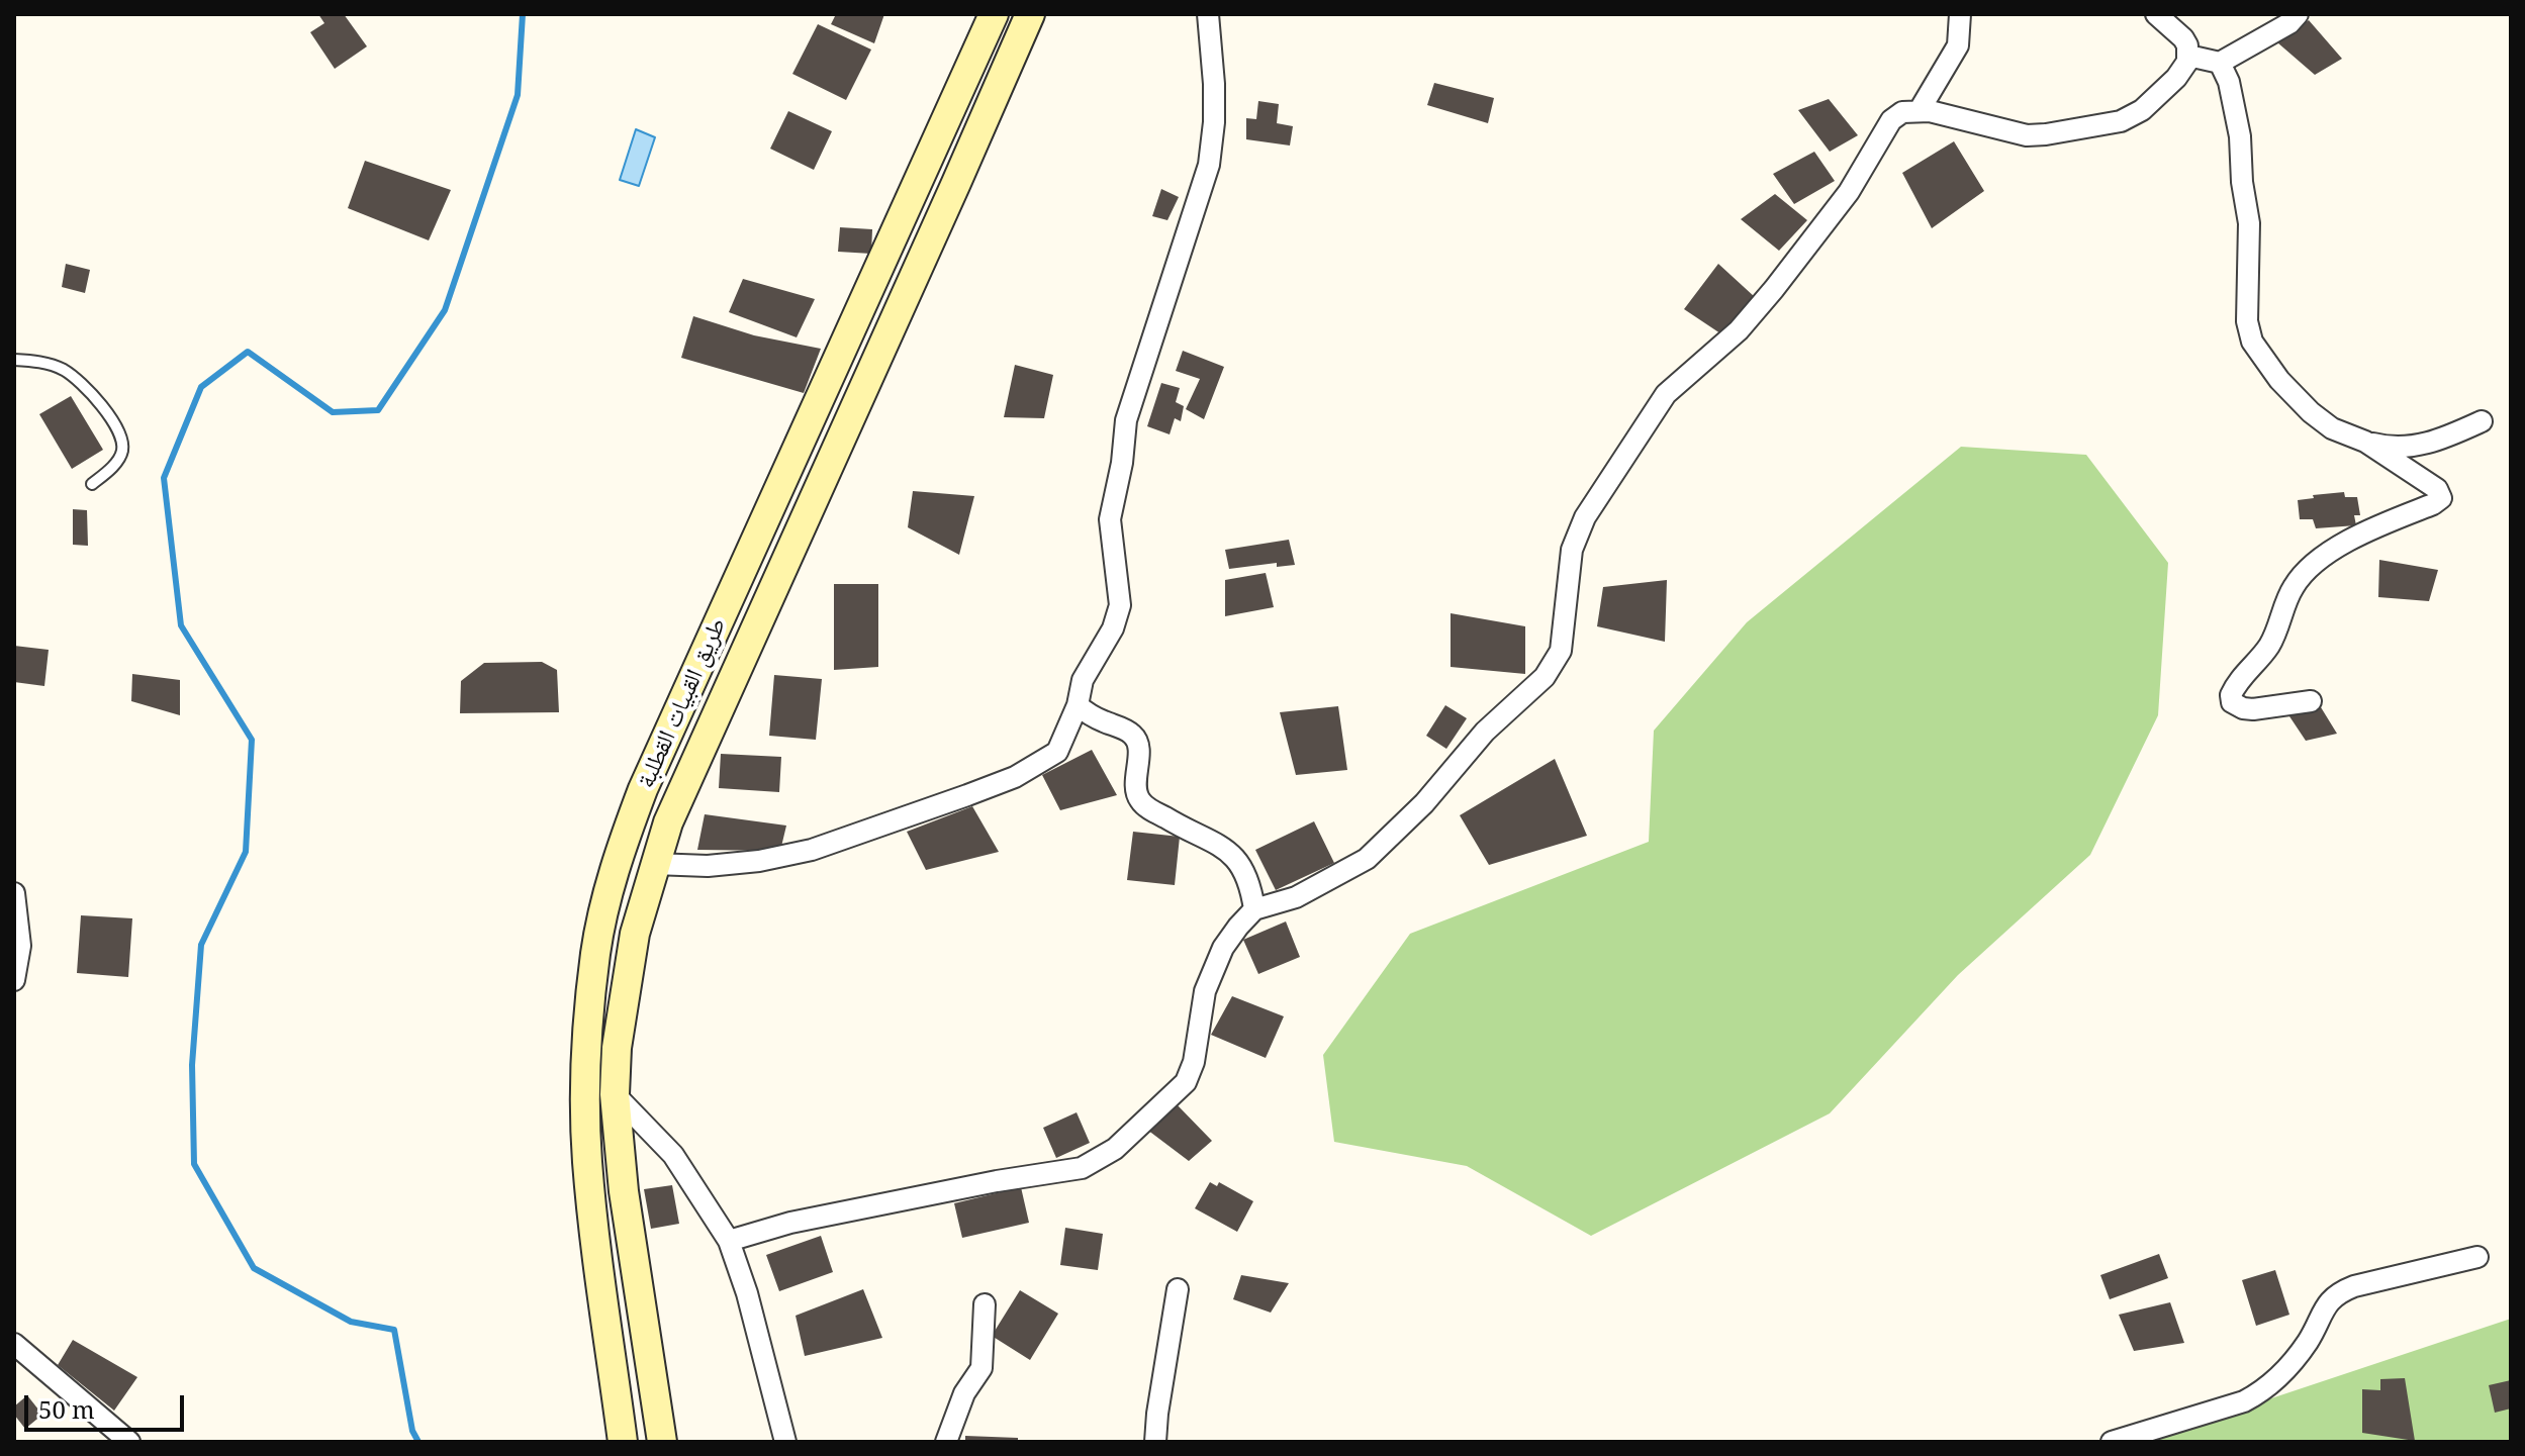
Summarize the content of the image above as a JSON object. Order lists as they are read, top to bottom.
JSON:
{
  "streets": {
    "main road": ["طريق القبيات القطلبة"]
  },
  "scale_bar": "50 m"
}
